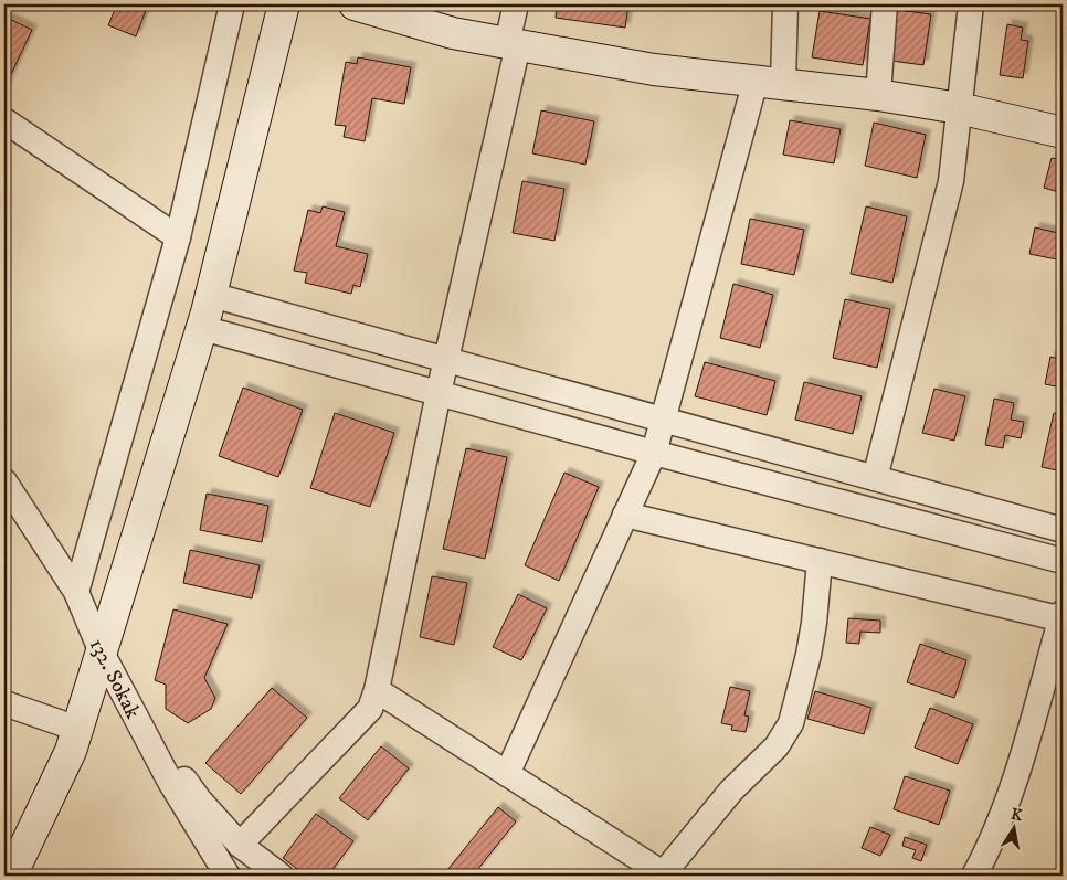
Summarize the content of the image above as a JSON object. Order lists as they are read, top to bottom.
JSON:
{
  "streets": {
    "street": ["132. Sokak"]
  },
  "north": "top"
}
